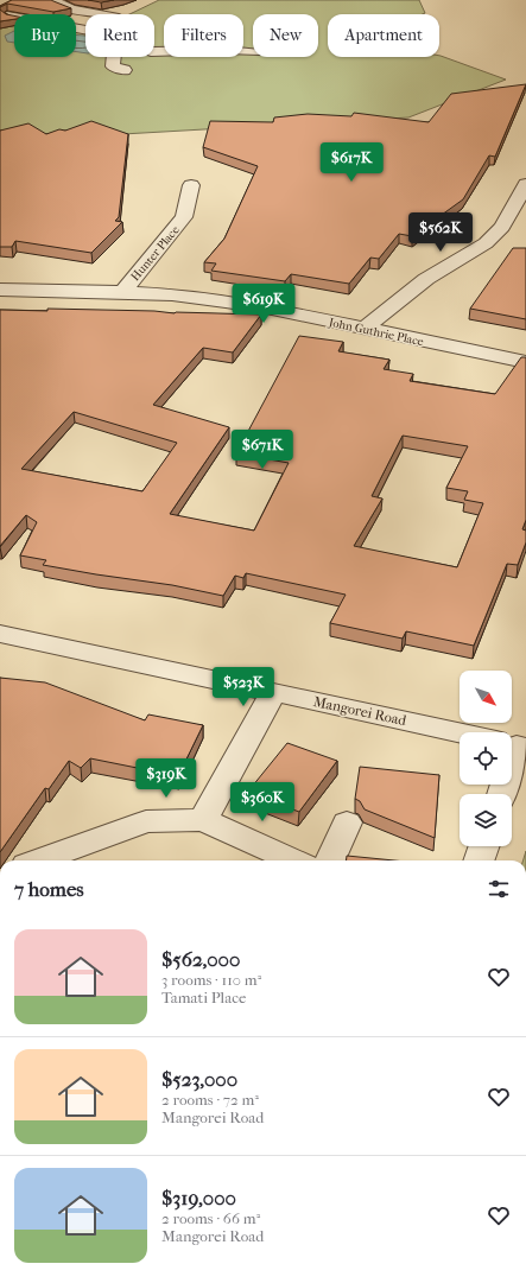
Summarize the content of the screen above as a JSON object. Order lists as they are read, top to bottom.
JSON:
{
  "streets": {
    "street": ["Hunter Place", "John Guthrie Place", "Mangorei Road"]
  },
  "crossings": [
    ["Hunter Place", "John Guthrie Place"]
  ],
  "north": "bottom right",
  "page": {
    "chip": [
      "Buy",
      "Rent",
      "Filters",
      "New",
      "Apartment"
    ],
    "price": [
      "$617K",
      "$562K",
      "$619K",
      "$671K",
      "$523K",
      "$319K",
      "$360K"
    ],
    "heading": "7 homes",
    "list": [
      {
        "name": "$562,000",
        "note": "3 rooms · 110 m² · Tamati Place"
      },
      {
        "name": "$523,000",
        "note": "2 rooms · 72 m² · Mangorei Road"
      },
      {
        "name": "$319,000",
        "note": "2 rooms · 66 m² · Mangorei Road"
      }
    ]
  }
}
